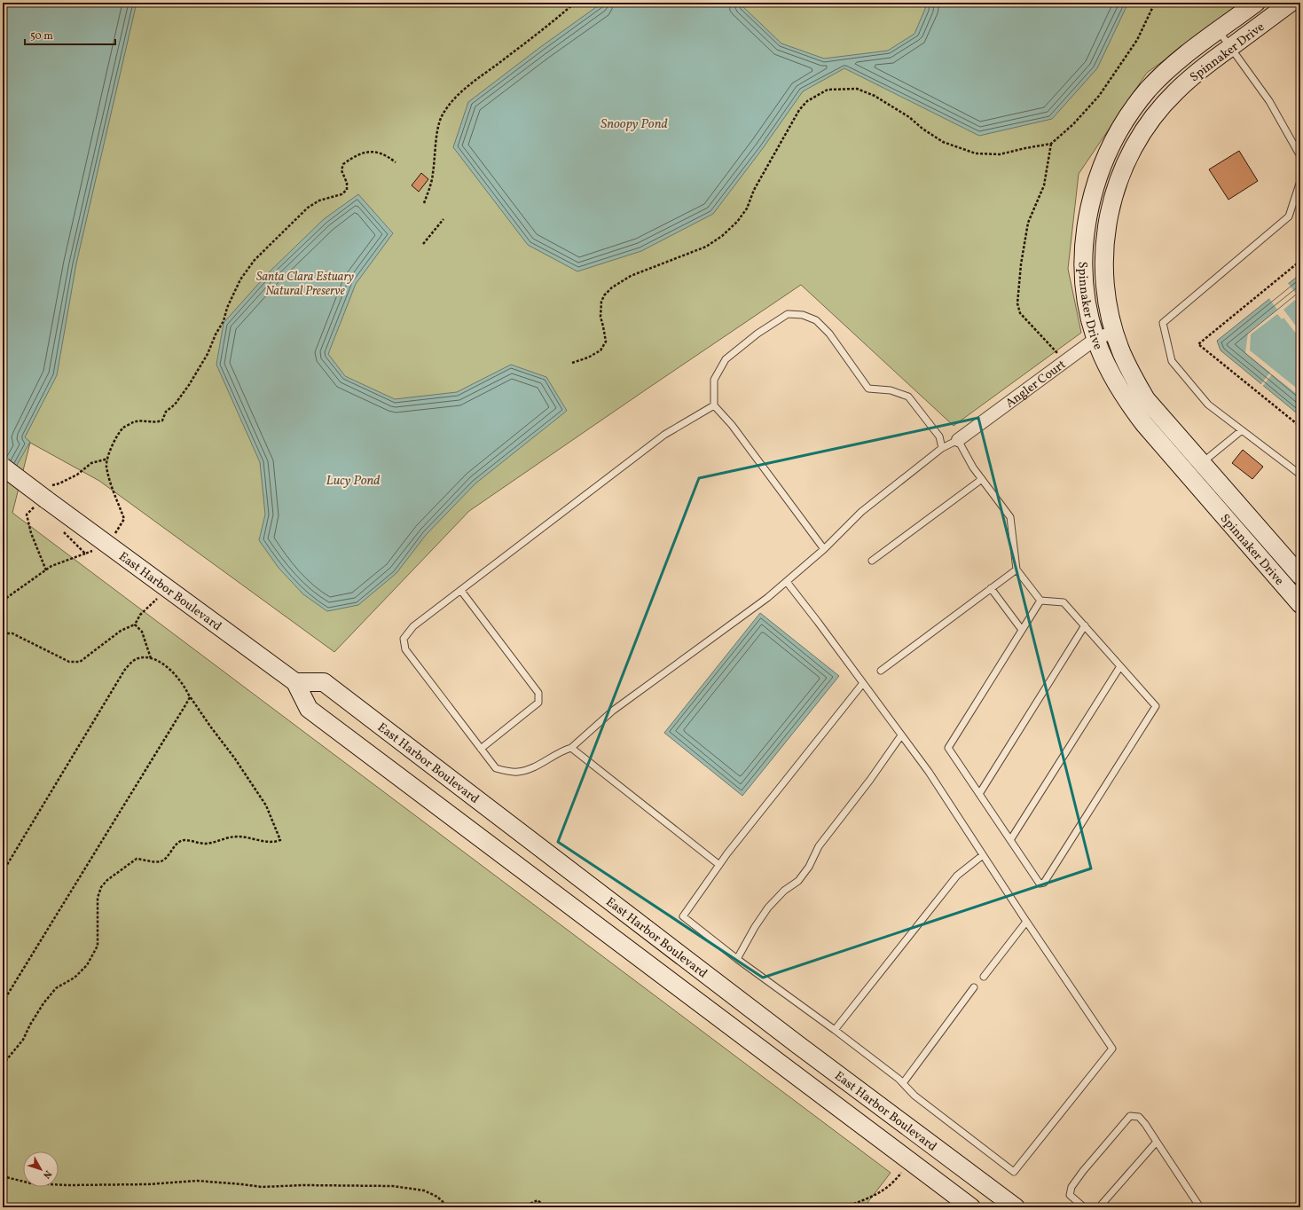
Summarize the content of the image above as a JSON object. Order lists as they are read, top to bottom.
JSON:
{
  "streets": {
    "main road": ["Spinnaker Drive", "East Harbor Boulevard"],
    "street": ["Angler Court"]
  },
  "crossings": [
    ["Spinnaker Drive", "Angler Court"]
  ],
  "water": ["Snoopy Pond", "Lucy Pond"],
  "parks": ["Santa Clara Estuary Natural Preserve"],
  "scale_bar": "50 m",
  "north": "bottom right"
}
